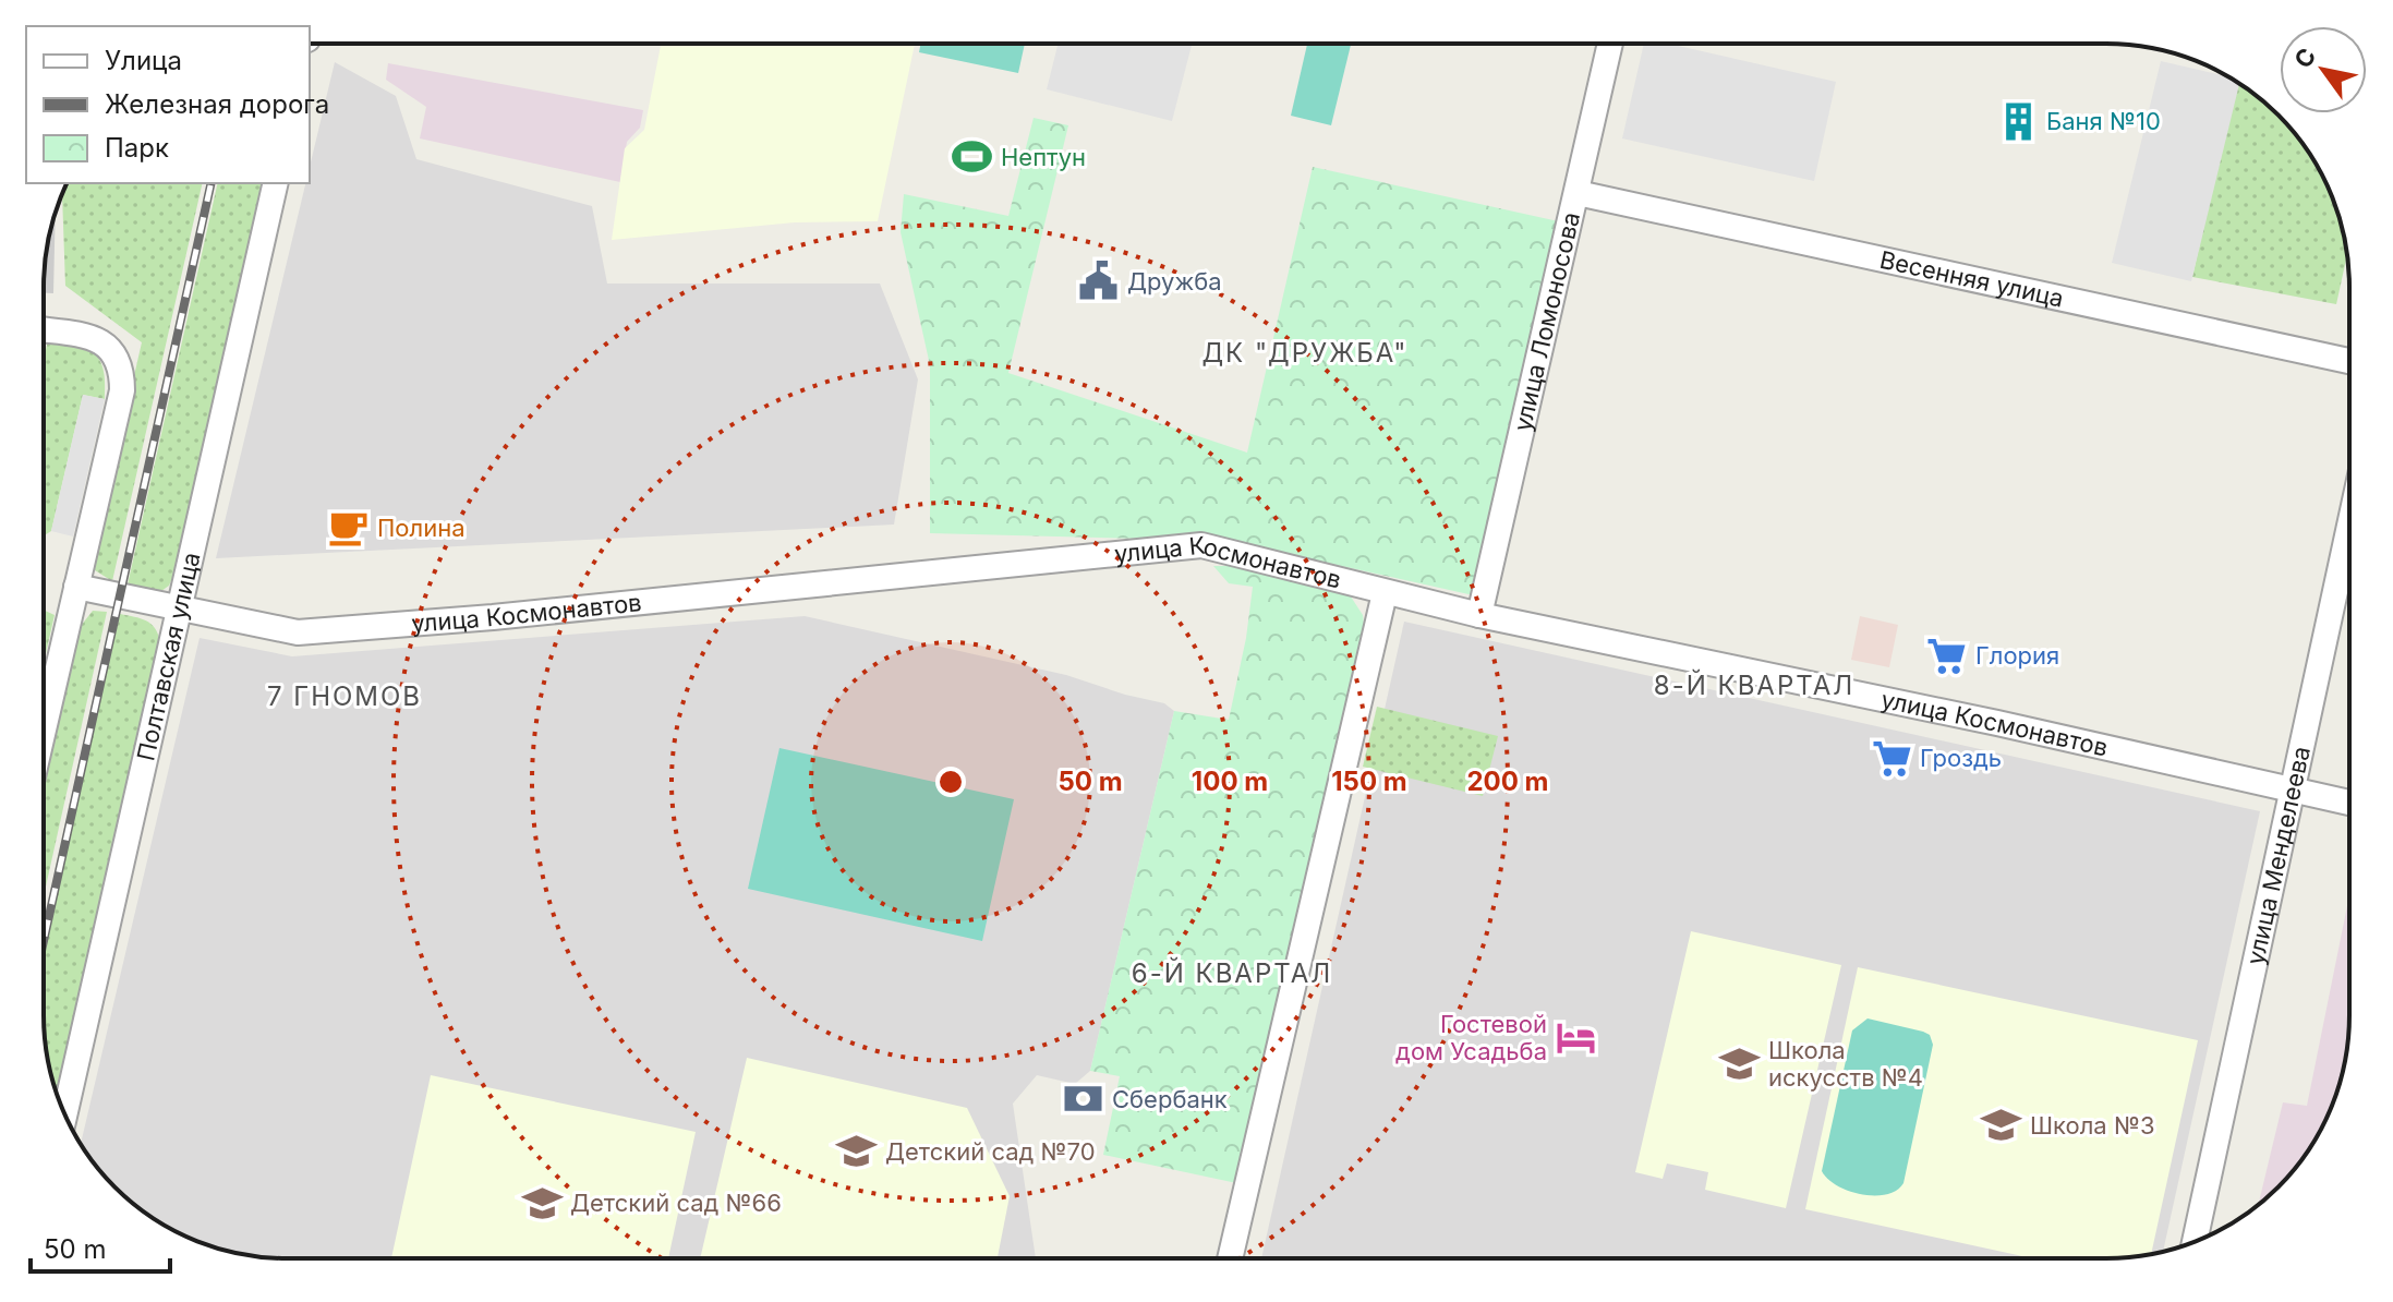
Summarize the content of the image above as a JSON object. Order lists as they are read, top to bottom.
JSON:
{
  "streets": {
    "street": [
      "Весенняя улица",
      "улица Ломоносова",
      "улица Космонавтов",
      "Полтавская улица",
      "улица Менделеева"
    ]
  },
  "crossings": [
    ["Весенняя улица", "улица Ломоносова"],
    ["улица Ломоносова", "улица Космонавтов"],
    ["улица Космонавтов", "Полтавская улица"],
    ["улица Космонавтов", "улица Менделеева"]
  ],
  "districts": [
    "ДК \"ДРУЖБА\"",
    "8-Й КВАРТАЛ",
    "7 ГНОМОВ",
    "6-Й КВАРТАЛ"
  ],
  "places": {
    "building": ["Баня №10"],
    "sports": ["Нептун"],
    "public building": ["Дружба"],
    "cafe": ["Полина"],
    "supermarket": ["Глория", "Гроздь"],
    "hotel": ["Гостевой дом Усадьба"],
    "school or university": [
      "Школа искусств №4",
      "Школа №3",
      "Детский сад №70",
      "Детский сад №66"
    ],
    "bank": ["Сбербанк"]
  },
  "legend": ["Улица", "Железная дорога", "Парк"],
  "scale_bar": "50 m",
  "north": "top left",
  "rings": [
    "50 m",
    "100 m",
    "150 m",
    "200 m"
  ]
}
